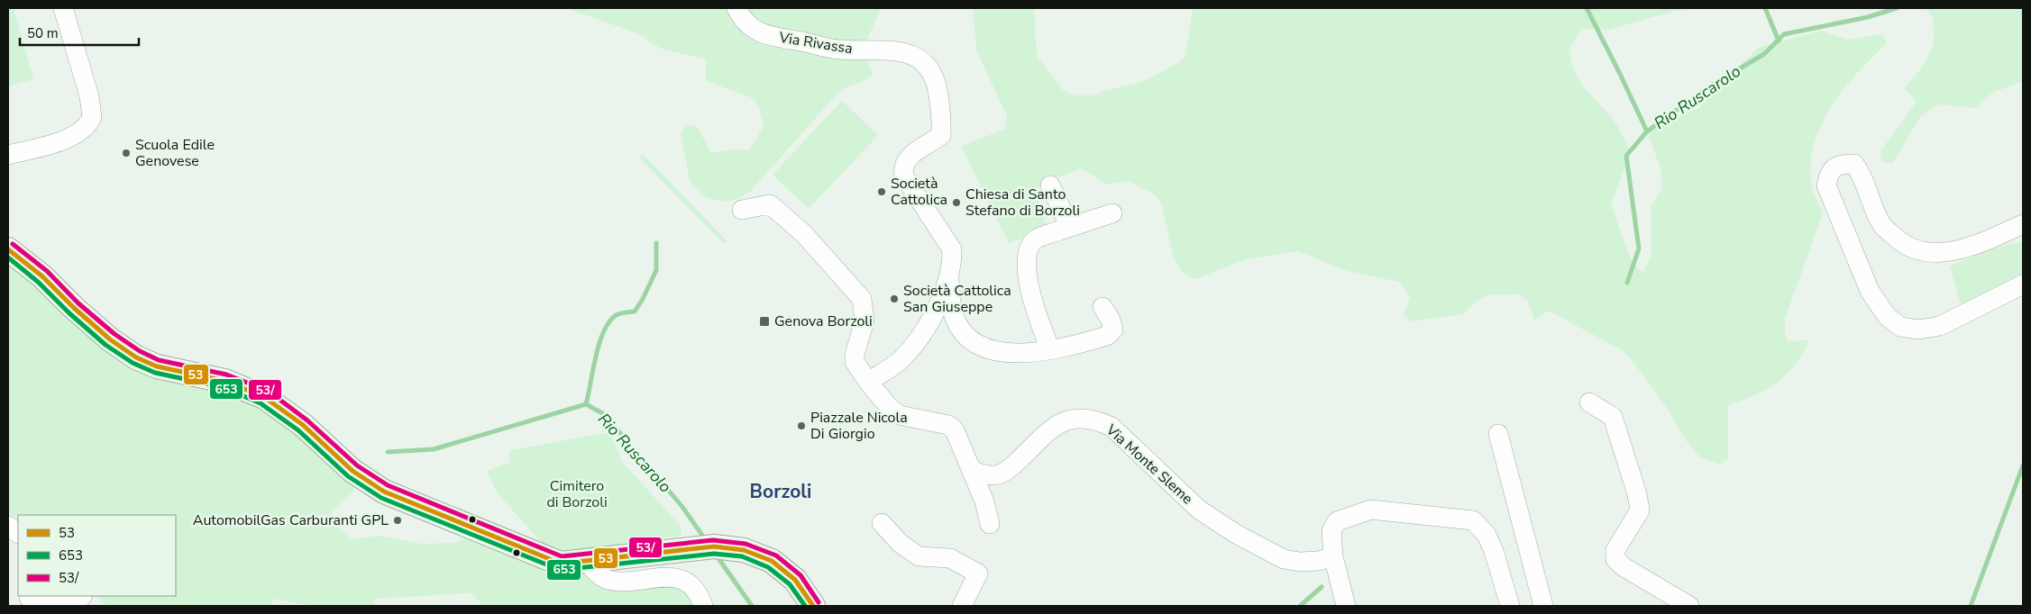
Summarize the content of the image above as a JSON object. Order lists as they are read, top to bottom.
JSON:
{
  "streets": {
    "street": ["Via Rivassa", "Via Monte Sleme"]
  },
  "districts": ["Borzoli"],
  "water": ["Rio Ruscarolo"],
  "parks": ["Cimitero di Borzoli"],
  "places": {
    "other": [
      "Scuola Edile Genovese",
      "Società Cattolica",
      "Chiesa di Santo Stefano di Borzoli",
      "Società Cattolica San Giuseppe",
      "Piazzale Nicola Di Giorgio",
      "AutomobilGas Carburanti GPL"
    ],
    "transit": ["Genova Borzoli"]
  },
  "lines": ["transit line 53/", "transit line 53", "transit line 653"],
  "legend": ["53", "653", "53/"],
  "scale_bar": "50 m"
}
